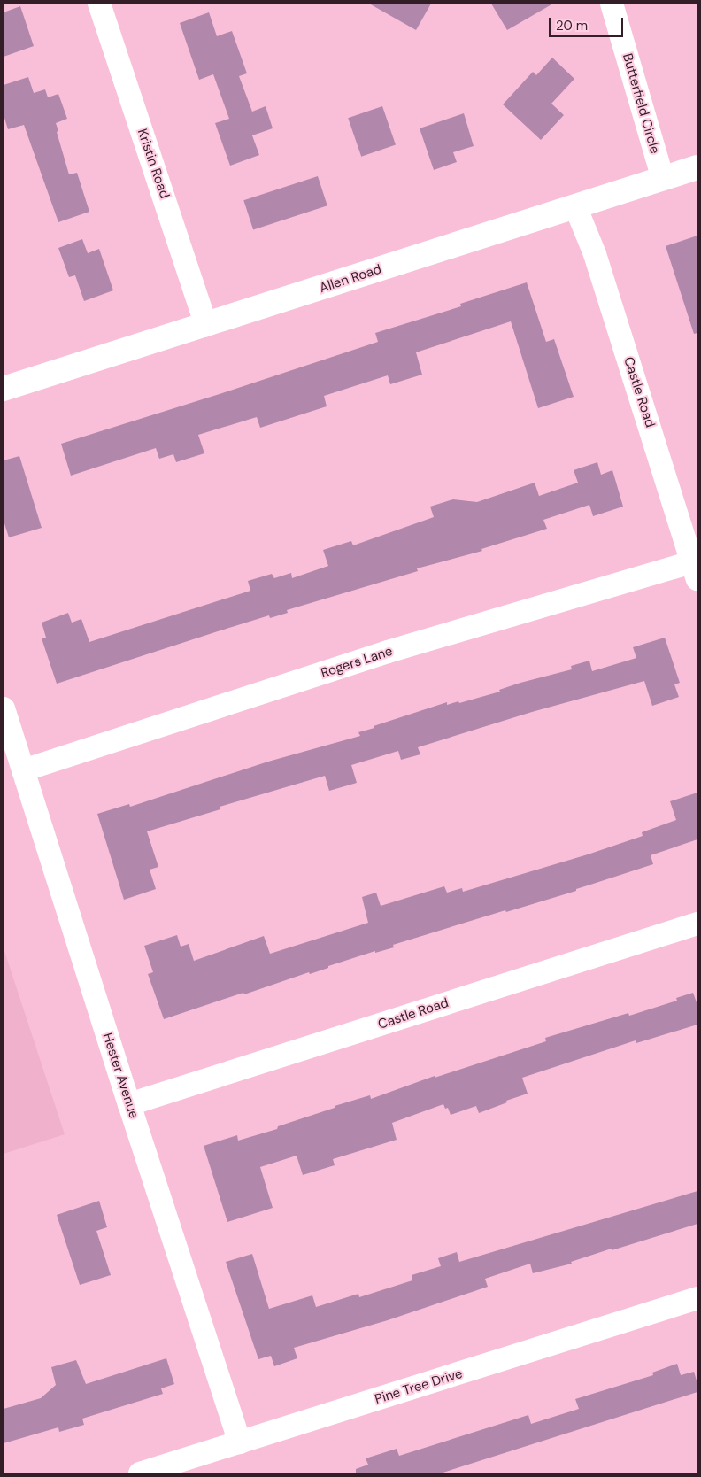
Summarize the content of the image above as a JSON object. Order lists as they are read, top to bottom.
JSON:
{
  "streets": {
    "street": [
      "Butterfield Circle",
      "Kristin Road",
      "Allen Road",
      "Castle Road",
      "Rogers Lane",
      "Hester Avenue",
      "Pine Tree Drive"
    ]
  },
  "crossings": [
    ["Butterfield Circle", "Allen Road"],
    ["Kristin Road", "Allen Road"],
    ["Allen Road", "Castle Road"],
    ["Castle Road", "Rogers Lane"],
    ["Castle Road", "Hester Avenue"],
    ["Rogers Lane", "Hester Avenue"],
    ["Hester Avenue", "Pine Tree Drive"]
  ],
  "scale_bar": "20 m"
}
